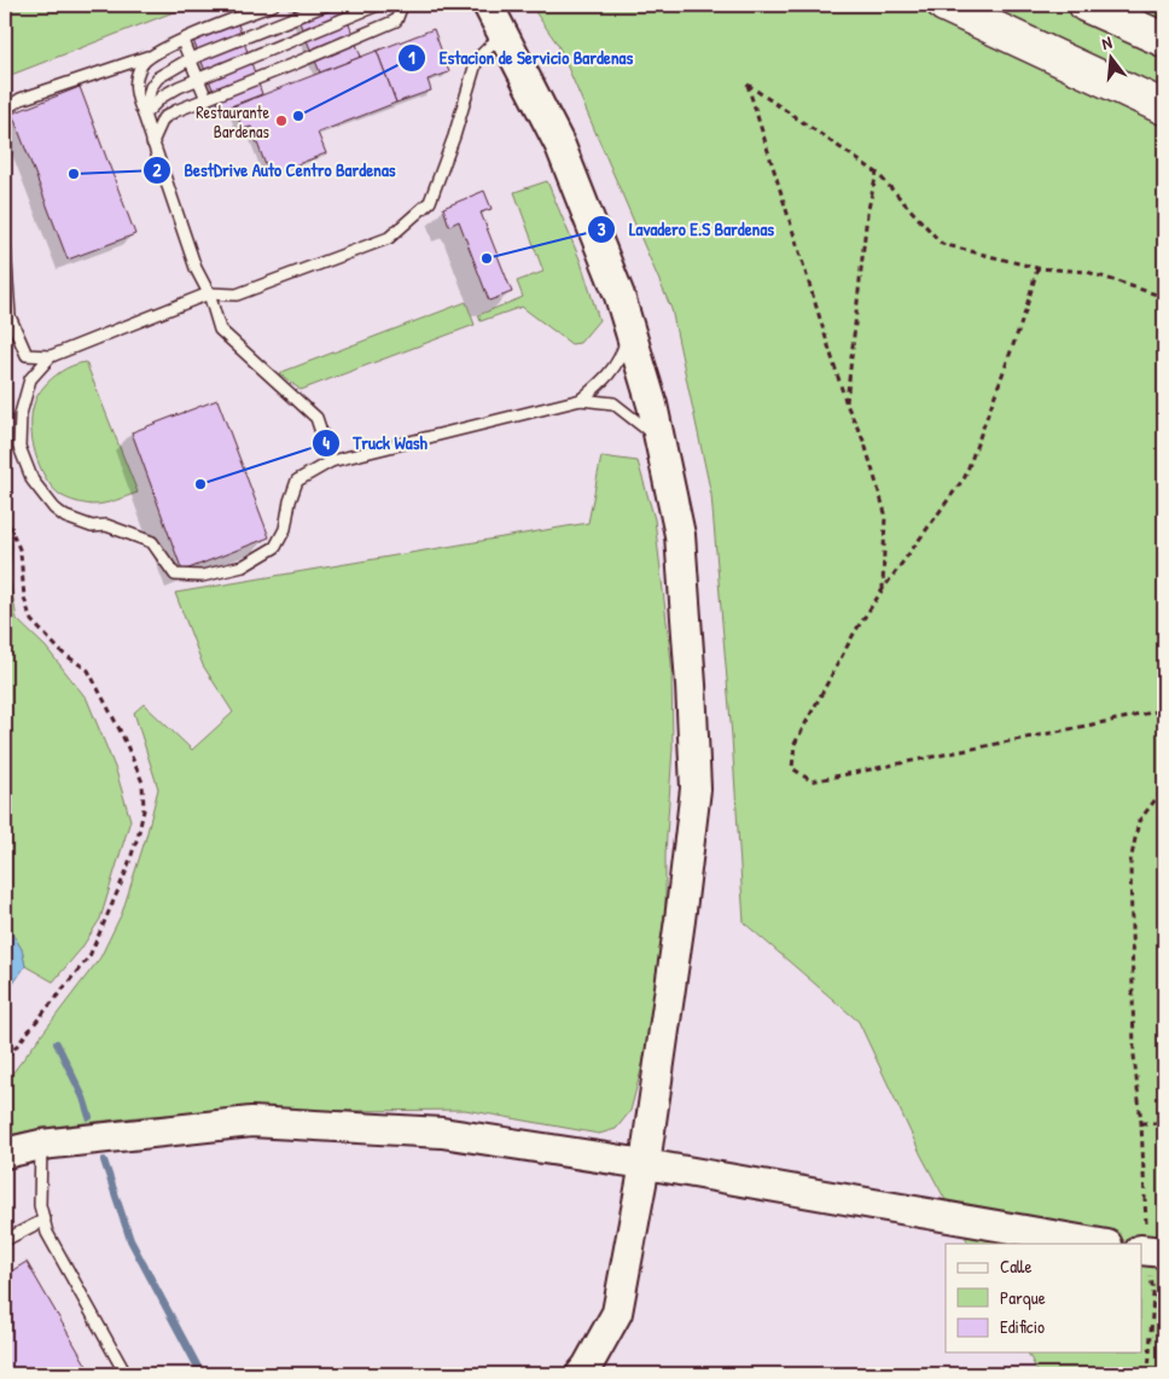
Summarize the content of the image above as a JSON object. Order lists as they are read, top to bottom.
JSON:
{
  "places": [
    "Estacion de Servicio Bardenas",
    "Restaurante Bardenas",
    "BestDrive Auto Centro Bardenas",
    "Lavadero E.S Bardenas",
    "Truck Wash"
  ],
  "legend": ["Calle", "Parque", "Edificio"],
  "north": "top"
}
